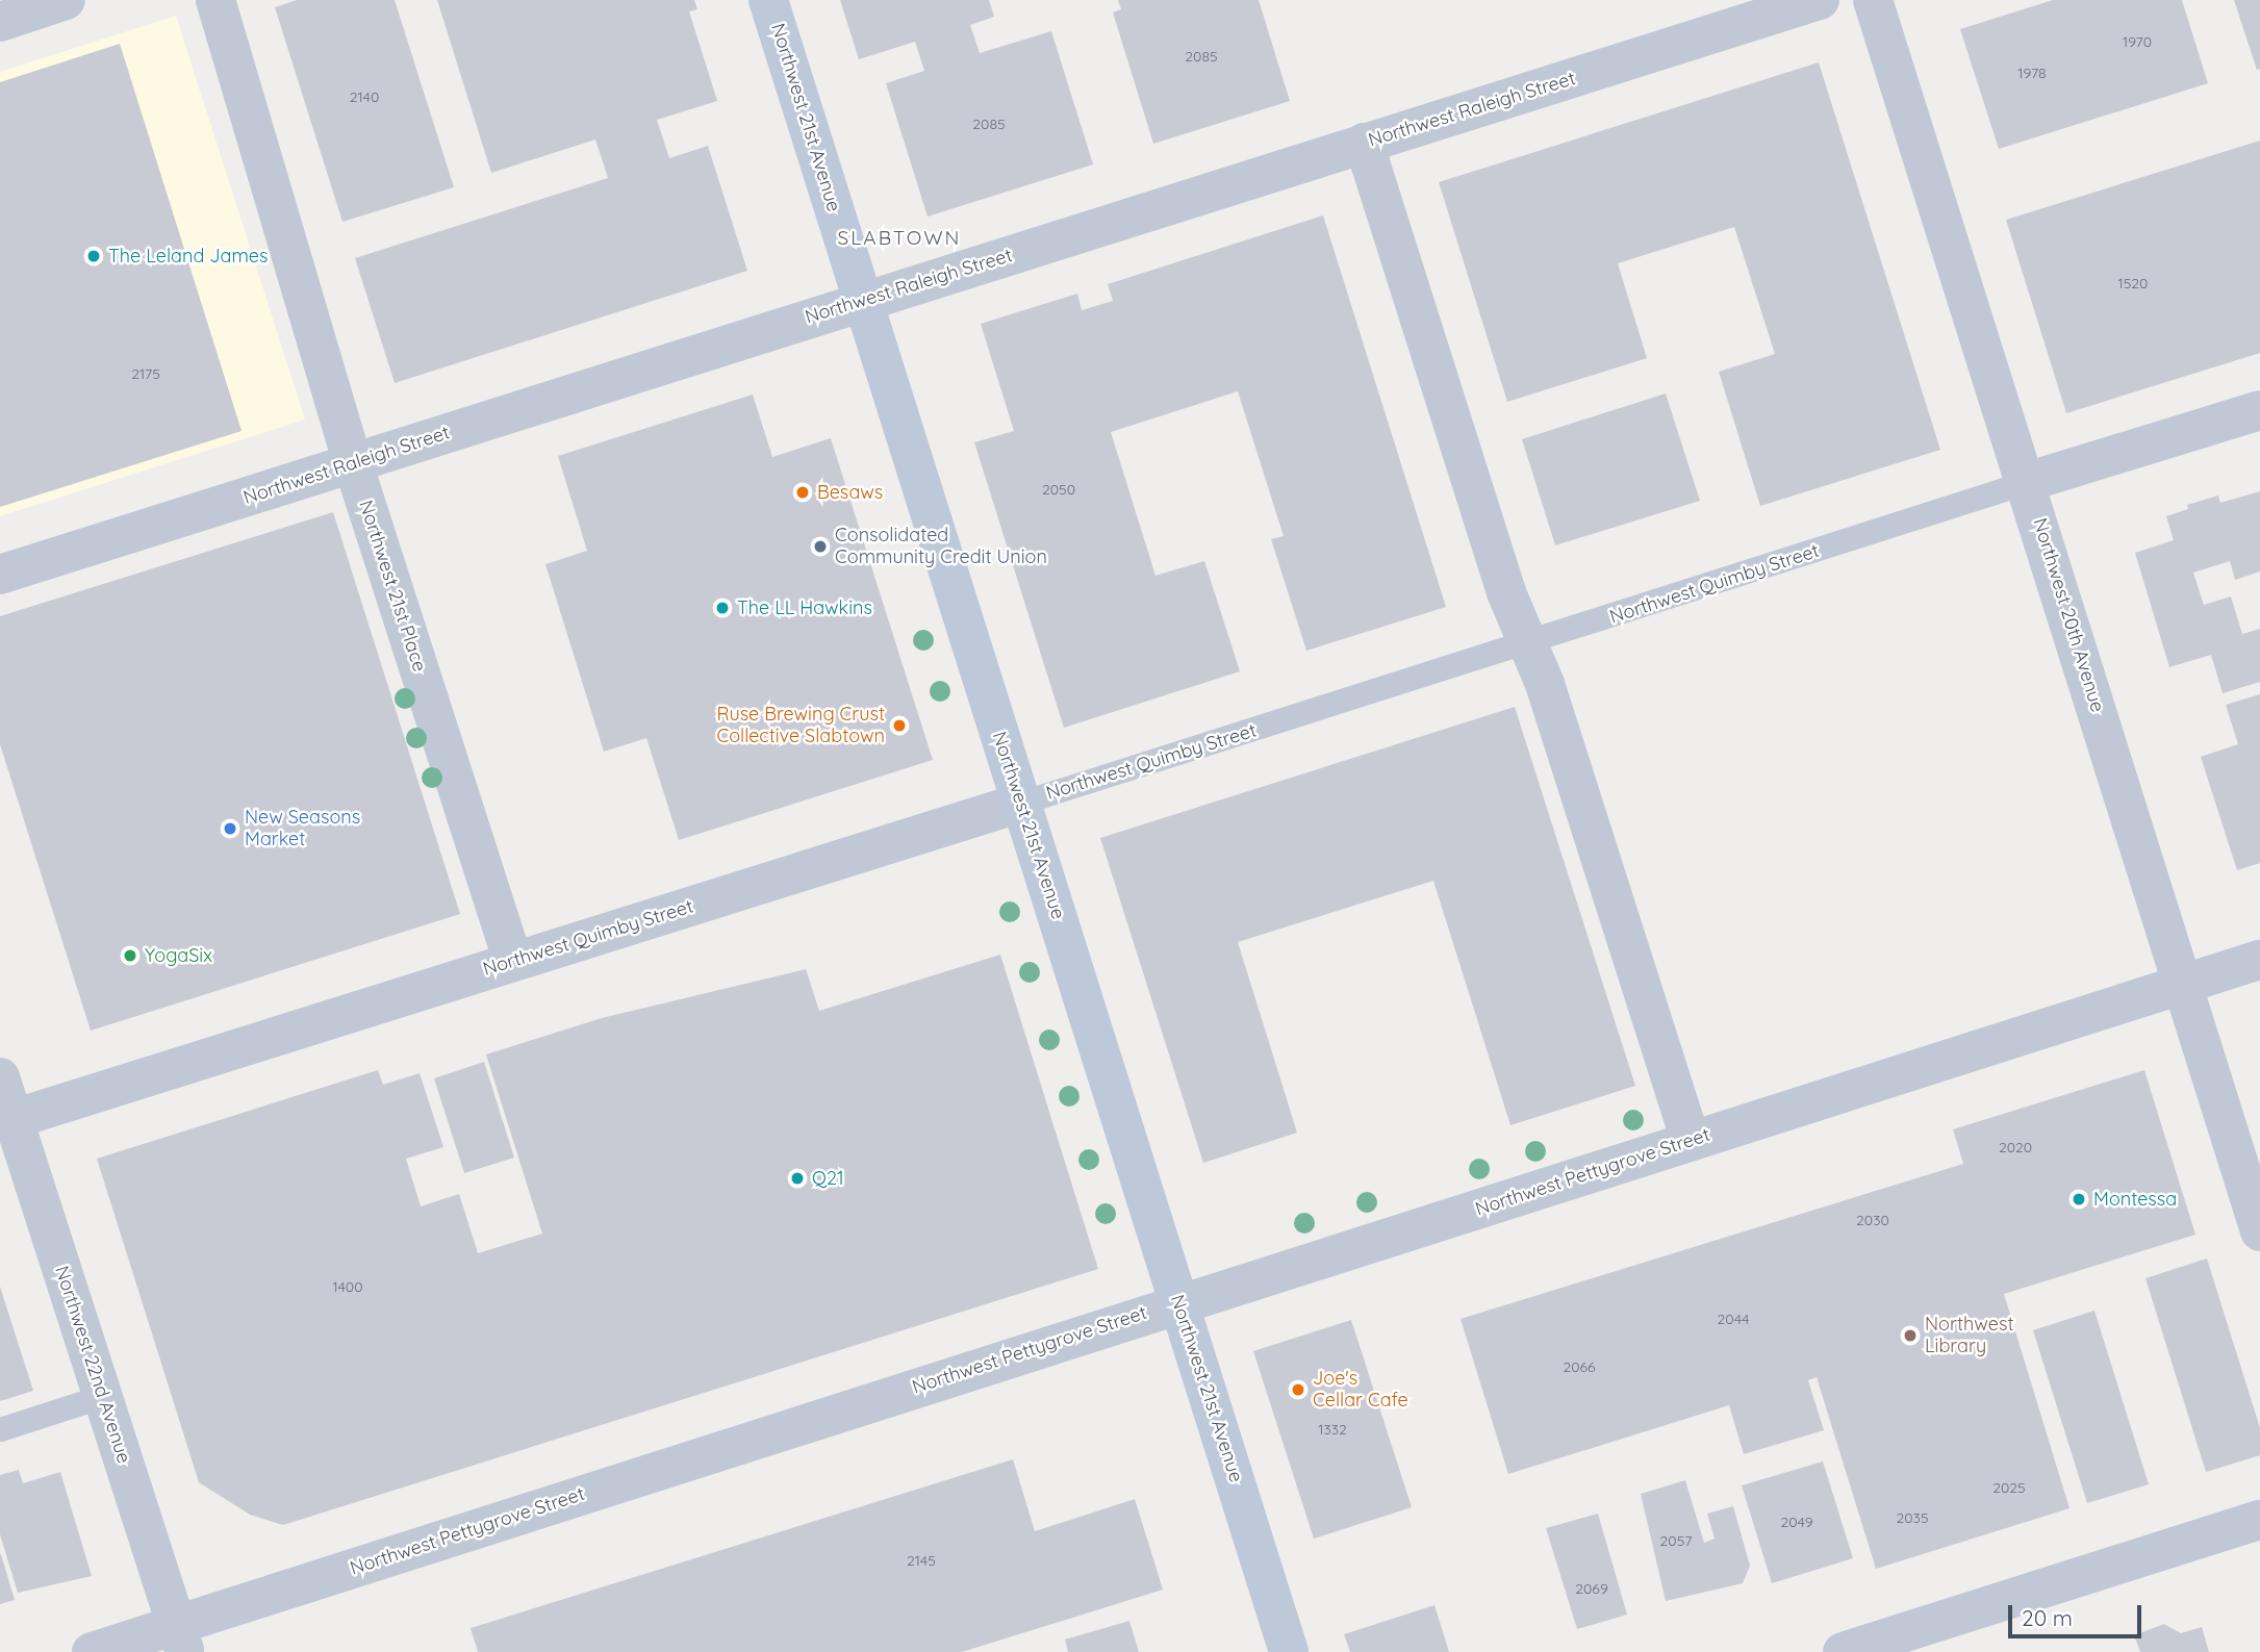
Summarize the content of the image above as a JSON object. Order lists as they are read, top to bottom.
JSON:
{
  "streets": {
    "street": [
      "Northwest Raleigh Street",
      "Northwest 21st Avenue",
      "Northwest Quimby Street",
      "Northwest 21st Place",
      "Northwest 20th Avenue",
      "Northwest Pettygrove Street",
      "Northwest 22nd Avenue"
    ]
  },
  "crossings": [
    ["Northwest Raleigh Street", "Northwest 21st Avenue"],
    ["Northwest Raleigh Street", "Northwest 21st Place"],
    ["Northwest 21st Avenue", "Northwest Quimby Street"],
    ["Northwest 21st Avenue", "Northwest Pettygrove Street"],
    ["Northwest Quimby Street", "Northwest 21st Place"],
    ["Northwest Quimby Street", "Northwest 20th Avenue"],
    ["Northwest Quimby Street", "Northwest 22nd Avenue"],
    ["Northwest 20th Avenue", "Northwest Pettygrove Street"],
    ["Northwest Pettygrove Street", "Northwest 22nd Avenue"]
  ],
  "districts": ["SLABTOWN"],
  "places": [
    "The Leland James",
    "Besaws",
    "Consolidated Community Credit Union",
    "The LL Hawkins",
    "Ruse Brewing Crust Collective Slabtown",
    "New Seasons Market",
    "YogaSix",
    "Q21",
    "Montessa",
    "Northwest Library",
    "Joe's Cellar Cafe"
  ],
  "house_numbers": [
    "1970",
    "2085",
    "1978",
    "2140",
    "2085",
    "1520",
    "2175",
    "2050",
    "2020",
    "2030",
    "1400",
    "2044",
    "2066",
    "1332",
    "2025",
    "2035",
    "2049",
    "2057",
    "2145",
    "2069"
  ],
  "scale_bar": "20 m"
}
